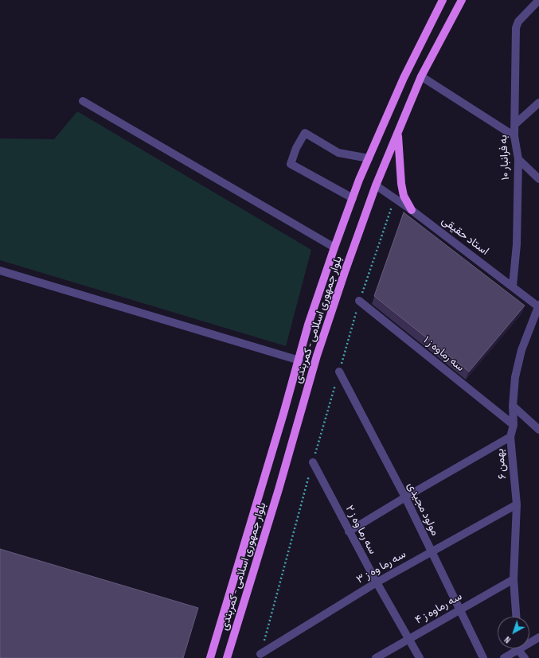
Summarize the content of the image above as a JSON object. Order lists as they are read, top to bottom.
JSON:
{
  "streets": {
    "main road": ["بلوار جمهوری اسلامی - کمربندی"],
    "street": [
      "به فرانبار ۱۰",
      "استاد حقیقی",
      "سه رماوه ز ۱",
      "بهمن ۶",
      "مولود مجیدی",
      "سه رما وه ز ۲",
      "سه رما وه ز ۳",
      "سه رماوه ز ۴"
    ]
  },
  "crossings": [
    ["به فرانبار ۱۰", "استاد حقیقی"],
    ["استاد حقیقی", "بلوار جمهوری اسلامی - کمربندی"],
    ["استاد حقیقی", "بهمن ۶"],
    ["سه رماوه ز ۱", "بهمن ۶"],
    ["بهمن ۶", "سه رما وه ز ۳"],
    ["بهمن ۶", "سه رماوه ز ۴"],
    ["مولود مجیدی", "سه رما وه ز ۳"],
    ["مولود مجیدی", "سه رماوه ز ۴"],
    ["سه رما وه ز ۲", "سه رما وه ز ۳"],
    ["سه رما وه ز ۲", "سه رماوه ز ۴"]
  ],
  "north": "bottom left"
}
